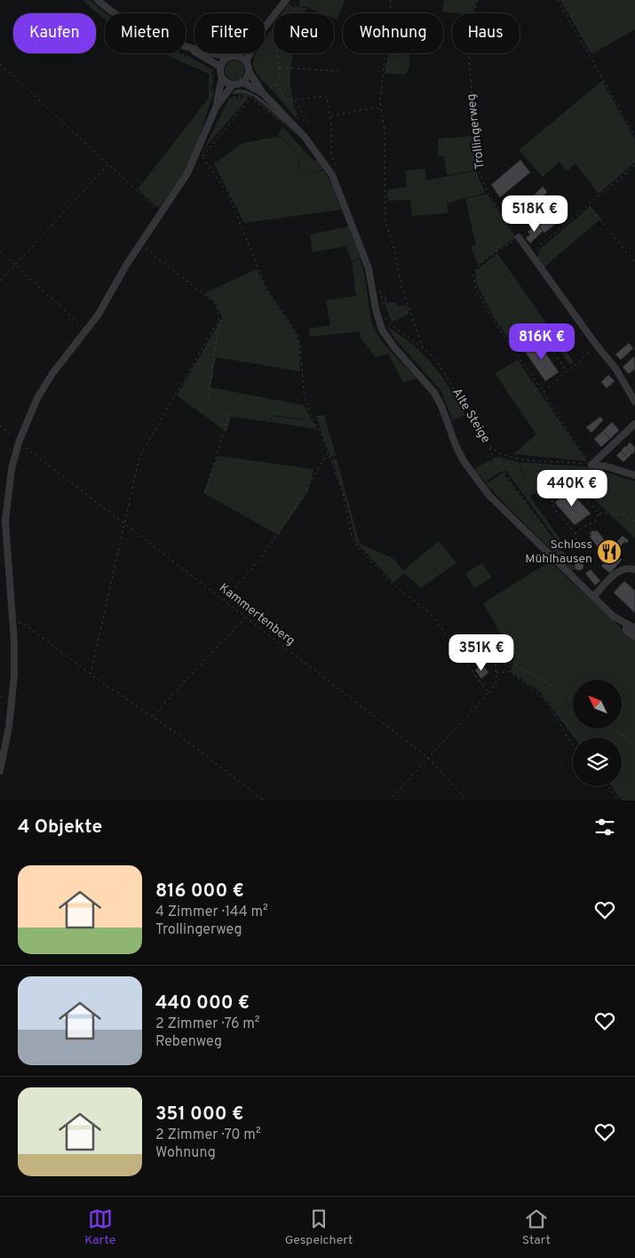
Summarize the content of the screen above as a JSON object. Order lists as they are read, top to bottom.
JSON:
{
  "streets": {
    "path": ["Trollingerweg", "Alte Steige", "Kammertenberg"]
  },
  "places": {
    "restaurant": ["Schloss Mühlhausen"]
  },
  "north": "top left",
  "page": {
    "chip": [
      "Kaufen",
      "Mieten",
      "Filter",
      "Neu",
      "Wohnung",
      "Haus"
    ],
    "price": [
      "518K €",
      "816K €",
      "440K €",
      "351K €"
    ],
    "heading": "4 Objekte",
    "list": [
      {
        "name": "816 000 €",
        "note": "4 Zimmer · 144 m² · Trollingerweg"
      },
      {
        "name": "440 000 €",
        "note": "2 Zimmer · 76 m² · Rebenweg"
      },
      {
        "name": "351 000 €",
        "note": "2 Zimmer · 70 m² · Wohnung"
      }
    ],
    "tabs": ["Karte", "Gespeichert", "Start"]
  }
}
